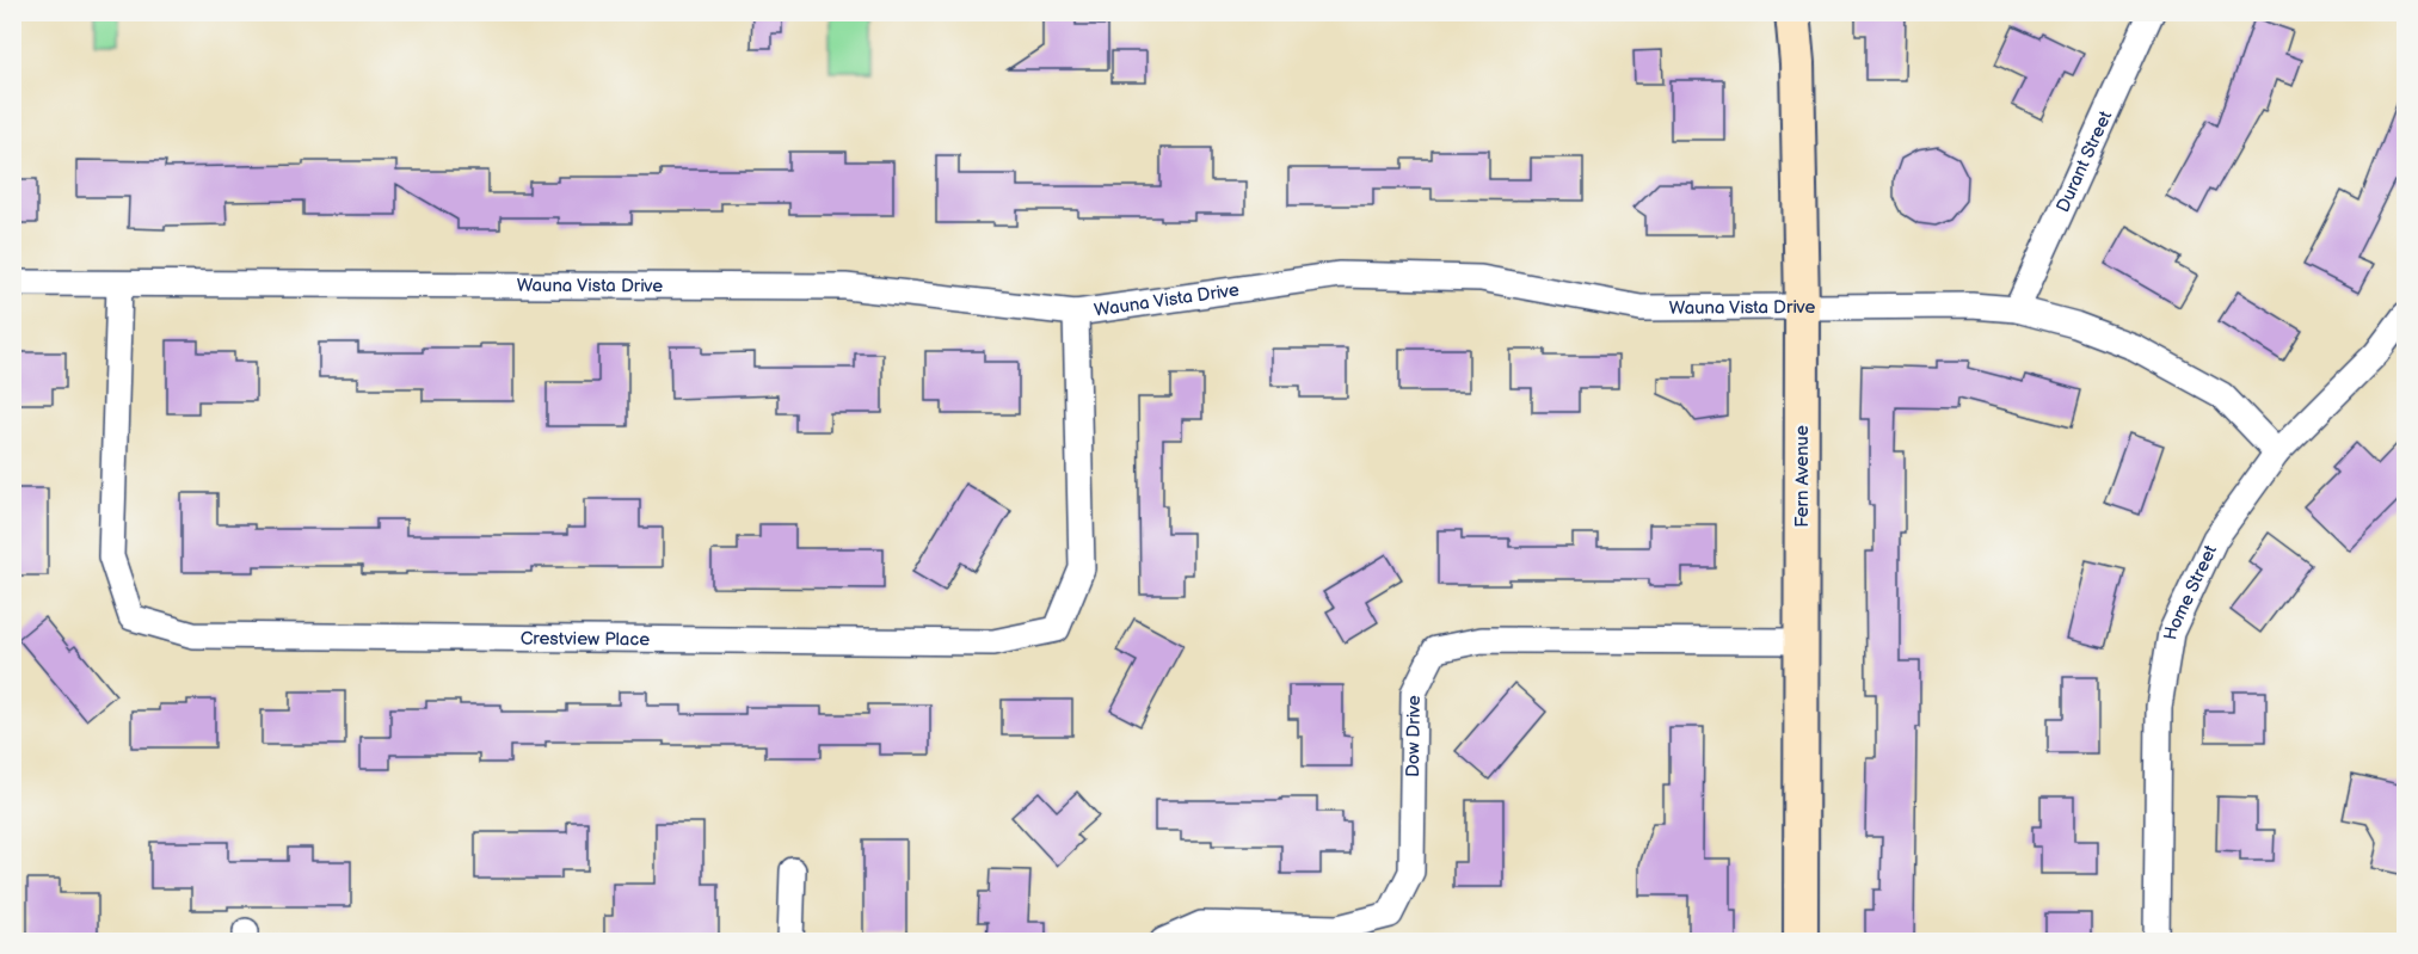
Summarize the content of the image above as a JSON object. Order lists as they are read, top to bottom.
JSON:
{
  "streets": {
    "main road": ["Fern Avenue"],
    "street": [
      "Durant Street",
      "Wauna Vista Drive",
      "Home Street",
      "Crestview Place",
      "Dow Drive"
    ]
  },
  "crossings": [
    ["Durant Street", "Wauna Vista Drive"],
    ["Wauna Vista Drive", "Fern Avenue"],
    ["Wauna Vista Drive", "Home Street"],
    ["Wauna Vista Drive", "Crestview Place"],
    ["Fern Avenue", "Dow Drive"]
  ]
}
